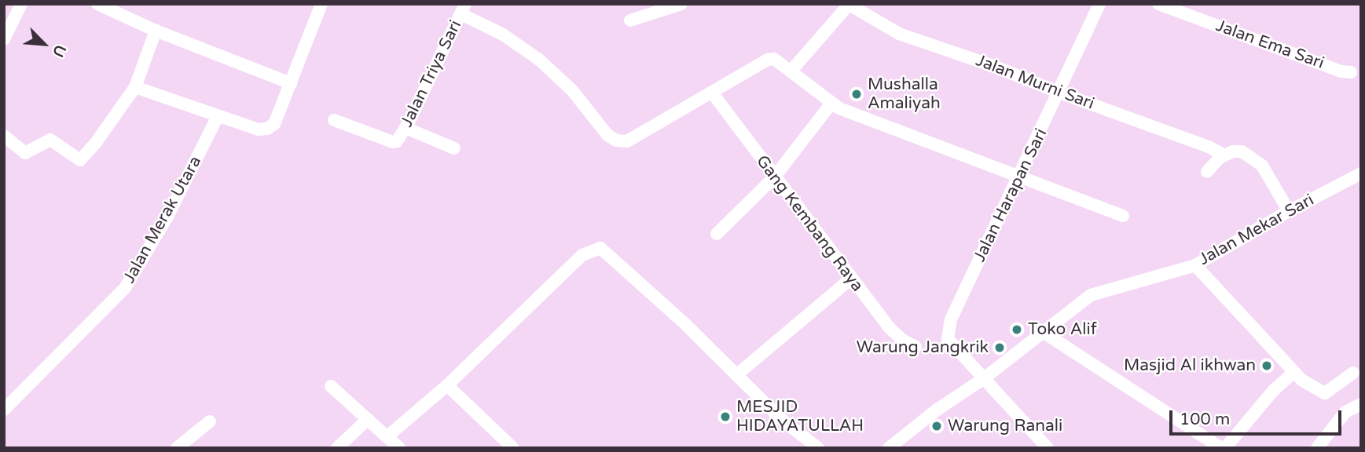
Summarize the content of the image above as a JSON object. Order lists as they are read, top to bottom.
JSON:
{
  "streets": {
    "street": [
      "Jalan Ema Sari",
      "Jalan Triya Sari",
      "Jalan Murni Sari",
      "Jalan Harapan Sari",
      "Jalan Merak Utara",
      "Gang Kembang Raya",
      "Jalan Mekar Sari"
    ]
  },
  "crossings": [
    ["Jalan Murni Sari", "Jalan Harapan Sari"],
    ["Jalan Harapan Sari", "Jalan Mekar Sari"]
  ],
  "places": [
    "Mushalla Amaliyah",
    "Toko Alif",
    "Warung Jangkrik",
    "Masjid Al ikhwan",
    "MESJID HIDAYATULLAH",
    "Warung Ranali"
  ],
  "scale_bar": "100 m",
  "north": "bottom right"
}
